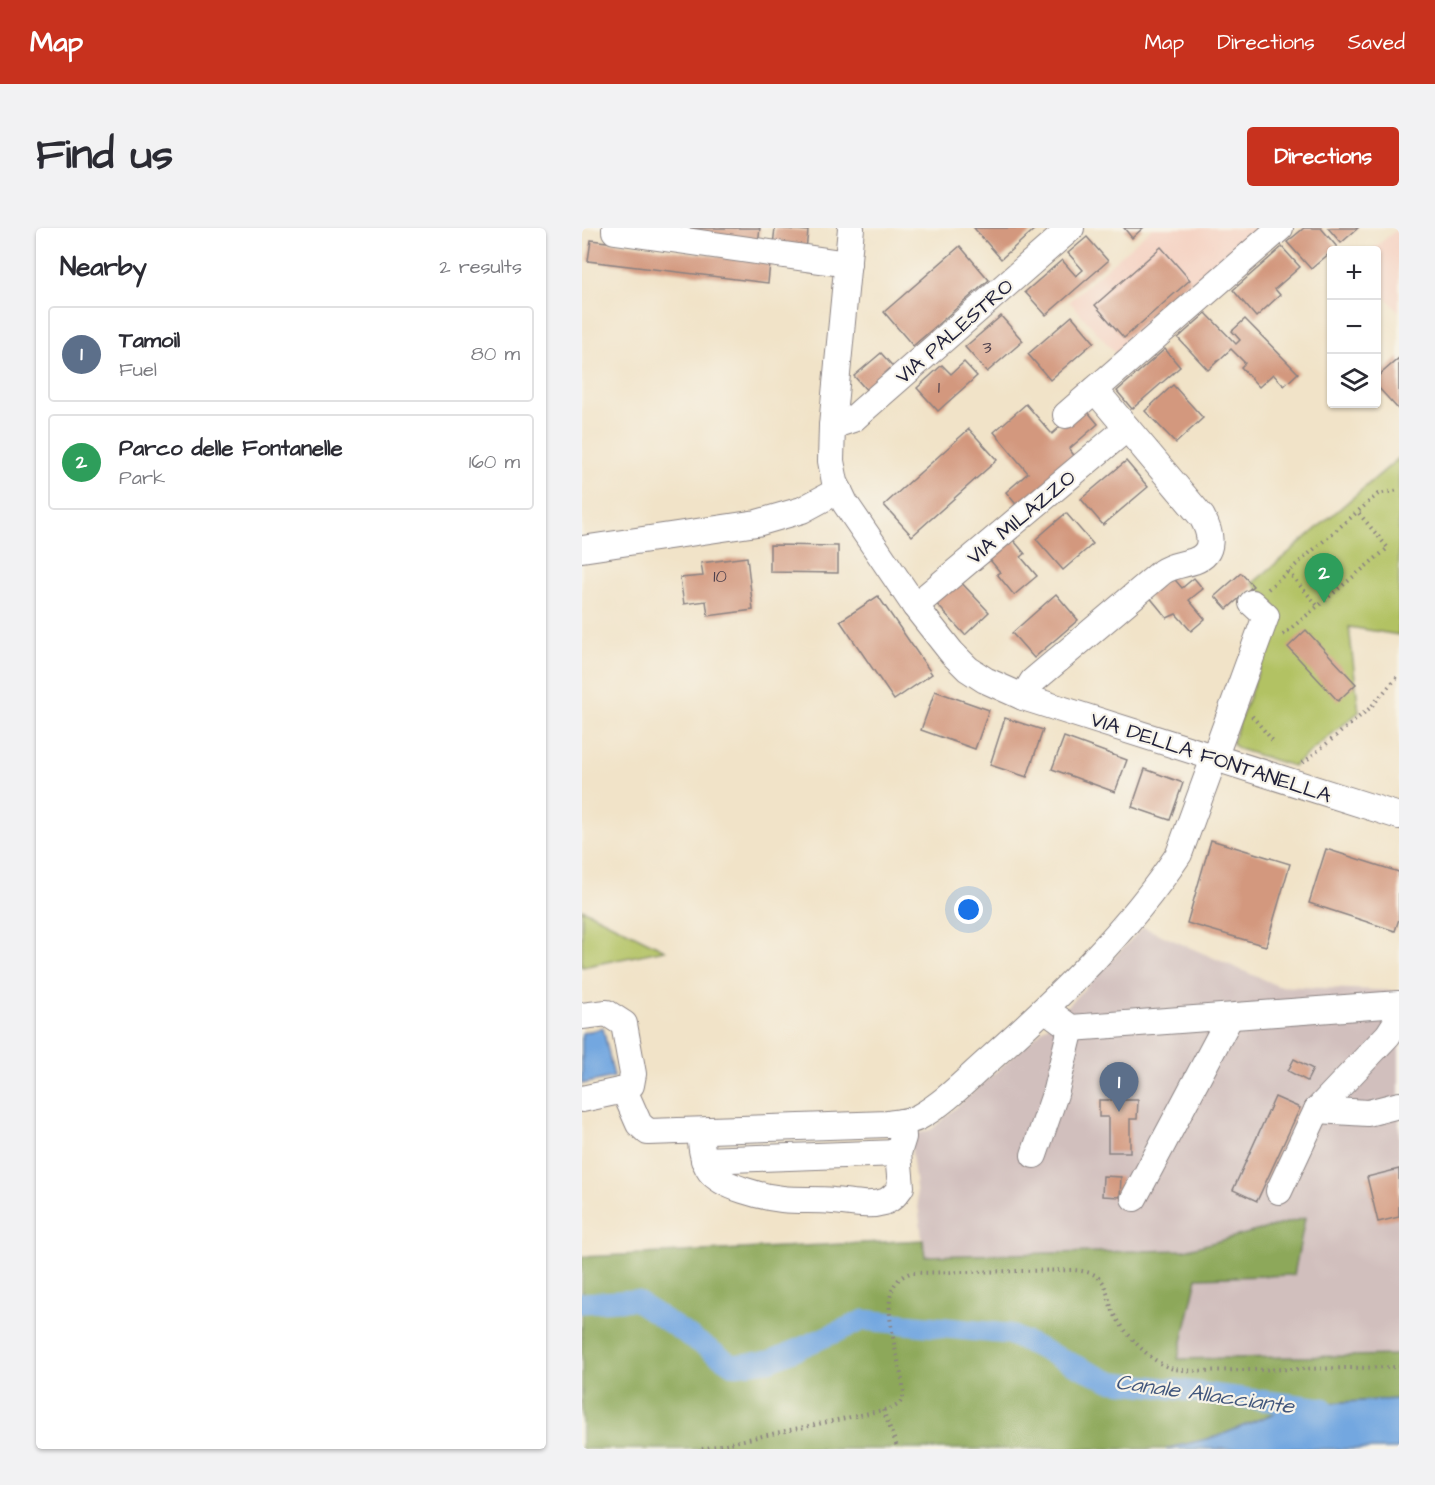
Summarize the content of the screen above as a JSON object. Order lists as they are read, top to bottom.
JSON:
{
  "streets": {
    "street": ["VIA PALESTRO", "VIA MILAZZO", "VIA DELLA FONTANELLA"]
  },
  "crossings": [
    ["VIA PALESTRO", "VIA DELLA FONTANELLA"],
    ["VIA MILAZZO", "VIA DELLA FONTANELLA"]
  ],
  "water": ["Canale Allacciante"],
  "house_numbers": ["3", "1", "10"],
  "page": {
    "header": "Map",
    "nav": ["Map", "Directions", "Saved"],
    "title": "Find us",
    "buttons": "Directions",
    "heading": ["Nearby", "2 results"],
    "map_buttons": ["+", "−"],
    "list": [
      {
        "mark": "1",
        "name": "Tamoil",
        "note": "Fuel",
        "value": "80 m"
      },
      {
        "mark": "2",
        "name": "Parco delle Fontanelle",
        "note": "Park",
        "value": "160 m"
      }
    ],
    "pins": ["2", "1"]
  }
}
